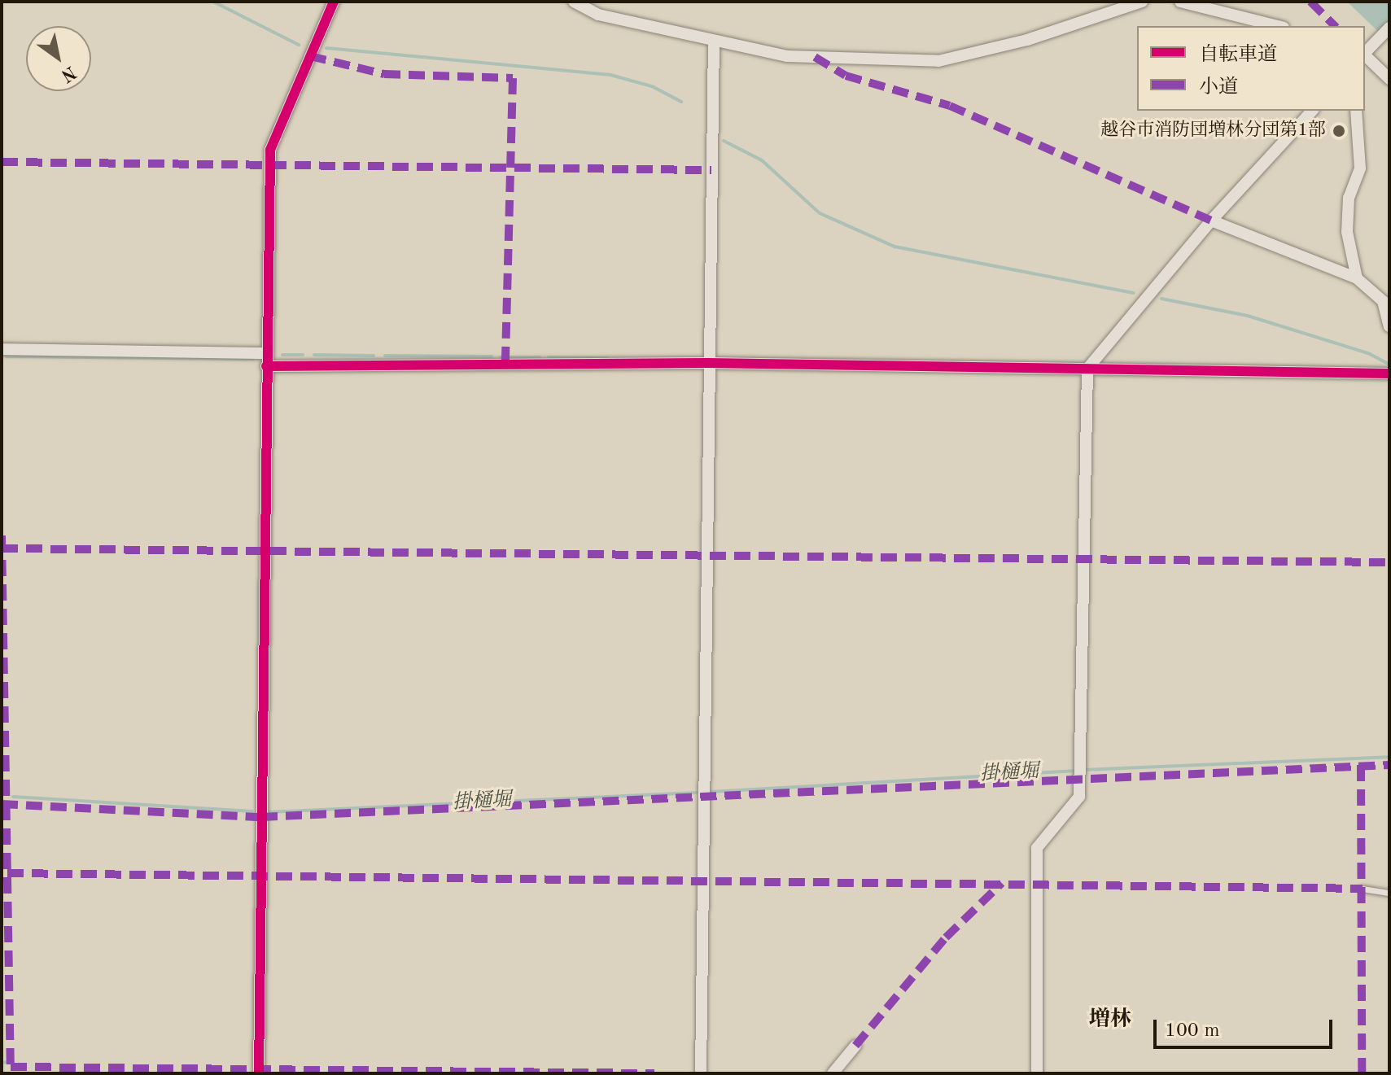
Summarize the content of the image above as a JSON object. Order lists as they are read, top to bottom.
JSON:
{
  "districts": ["増林"],
  "water": ["掛樋堀"],
  "places": ["越谷市消防団増林分団第1部"],
  "legend": ["自転車道", "小道"],
  "scale_bar": "100 m",
  "north": "bottom right"
}
